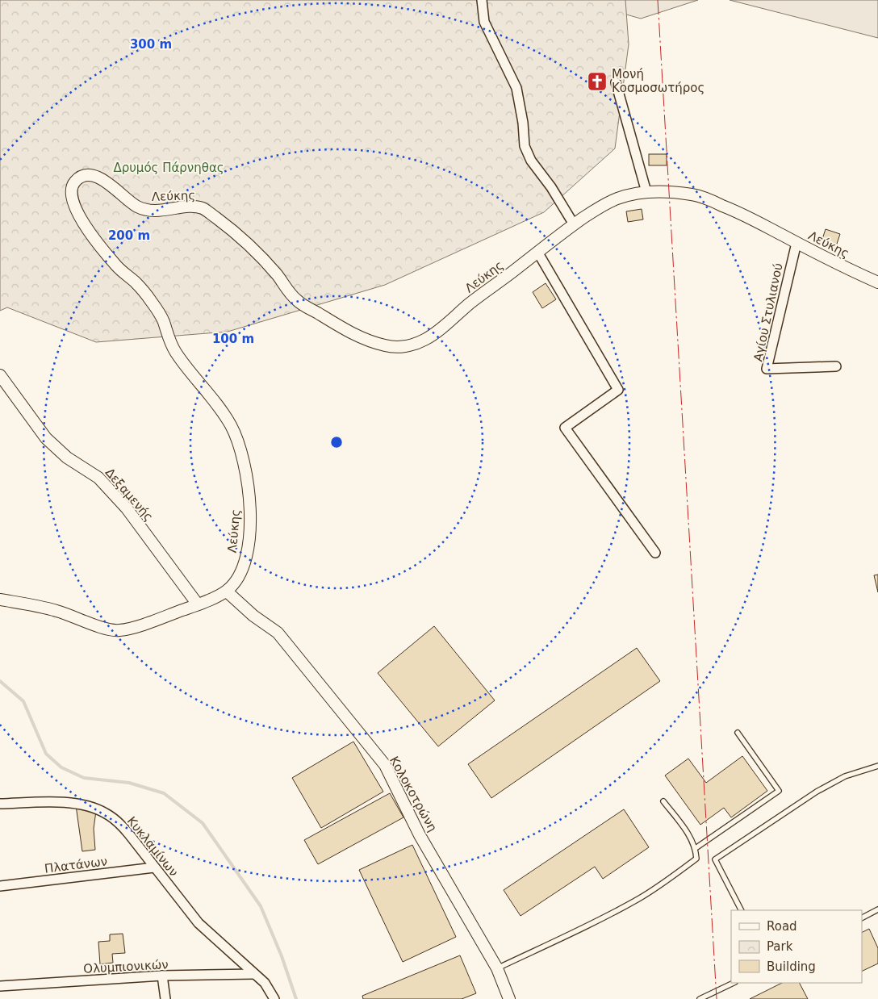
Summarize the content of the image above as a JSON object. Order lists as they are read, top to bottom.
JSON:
{
  "streets": {
    "street": [
      "Λεύκης",
      "Αγίου Στυλιανού",
      "Δεξαμενής",
      "Κολοκοτρώνη",
      "Κυκλαμίνων",
      "Πλατάνων",
      "Ολυμπιονικών"
    ]
  },
  "crossings": [
    ["Λεύκης", "Αγίου Στυλιανού"],
    ["Λεύκης", "Δεξαμενής"],
    ["Λεύκης", "Κολοκοτρώνη"],
    ["Κυκλαμίνων", "Πλατάνων"],
    ["Κυκλαμίνων", "Ολυμπιονικών"]
  ],
  "parks": ["Δρυμός Πάρνηθας"],
  "places": {
    "church": ["Μονή Κοσμοσωτήρος"]
  },
  "legend": ["Road", "Park", "Building"],
  "rings": ["300 m", "200 m", "100 m"]
}
